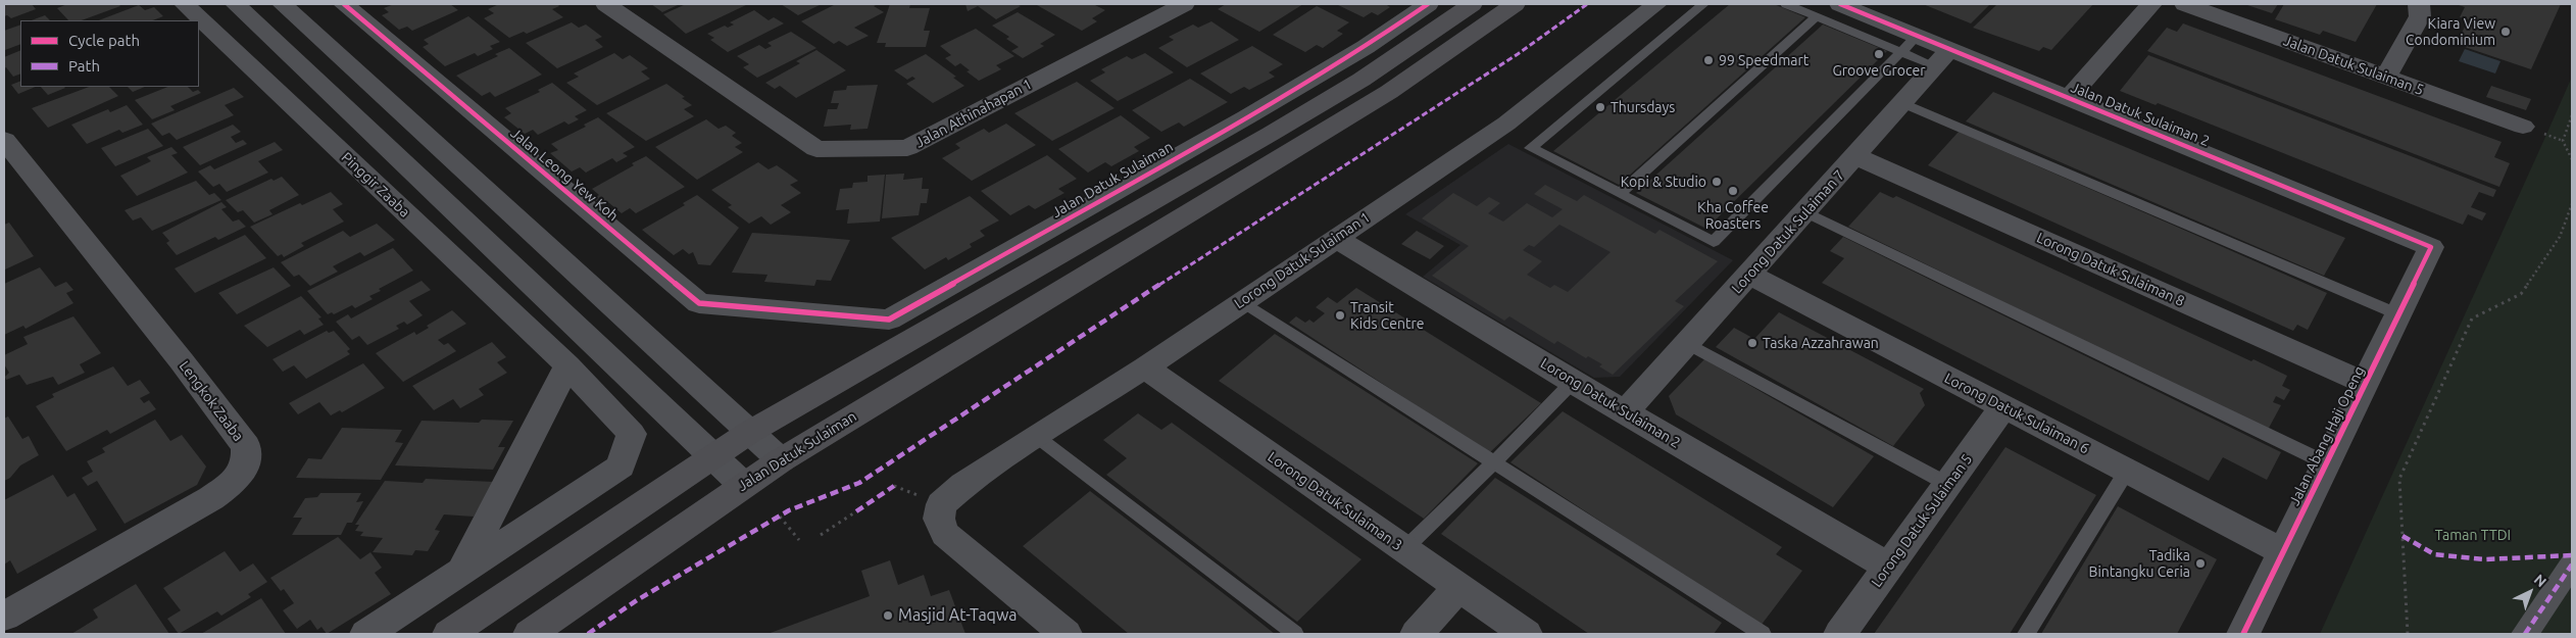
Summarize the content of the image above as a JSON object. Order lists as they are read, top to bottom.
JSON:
{
  "streets": {
    "main road": ["Jalan Datuk Sulaiman"],
    "street": [
      "Jalan Datuk Sulaiman 5",
      "Jalan Athinahapan 1",
      "Jalan Datuk Sulaiman 2",
      "Jalan Leong Yew Koh",
      "Pinggir Zaaba",
      "Lorong Datuk Sulaiman 7",
      "Lorong Datuk Sulaiman 1",
      "Lorong Datuk Sulaiman 8",
      "Lengkok Zaaba",
      "Lorong Datuk Sulaiman 2",
      "Lorong Datuk Sulaiman 6",
      "Jalan Abang Haji Openg",
      "Lorong Datuk Sulaiman 3",
      "Lorong Datuk Sulaiman 5"
    ]
  },
  "crossings": [
    ["Jalan Datuk Sulaiman 2", "Lorong Datuk Sulaiman 7"],
    ["Jalan Datuk Sulaiman 2", "Jalan Abang Haji Openg"],
    ["Jalan Leong Yew Koh", "Jalan Datuk Sulaiman"],
    ["Lorong Datuk Sulaiman 7", "Lorong Datuk Sulaiman 8"],
    ["Lorong Datuk Sulaiman 7", "Lorong Datuk Sulaiman 2"],
    ["Lorong Datuk Sulaiman 7", "Lorong Datuk Sulaiman 6"],
    ["Lorong Datuk Sulaiman 1", "Lorong Datuk Sulaiman 2"],
    ["Lorong Datuk Sulaiman 1", "Lorong Datuk Sulaiman 3"],
    ["Lorong Datuk Sulaiman 8", "Jalan Abang Haji Openg"],
    ["Lorong Datuk Sulaiman 2", "Lorong Datuk Sulaiman 5"],
    ["Lorong Datuk Sulaiman 6", "Jalan Abang Haji Openg"],
    ["Lorong Datuk Sulaiman 6", "Lorong Datuk Sulaiman 5"]
  ],
  "parks": ["Taman TTDI"],
  "places": [
    "Kiara View Condominium",
    "Groove Grocer",
    "99 Speedmart",
    "Thursdays",
    "Kopi & Studio",
    "Kha Coffee Roasters",
    "Transit Kids Centre",
    "Taska Azzahrawan",
    "Tadika Bintangku Ceria",
    "Masjid At-Taqwa"
  ],
  "legend": ["Cycle path", "Path"],
  "north": "top right"
}
